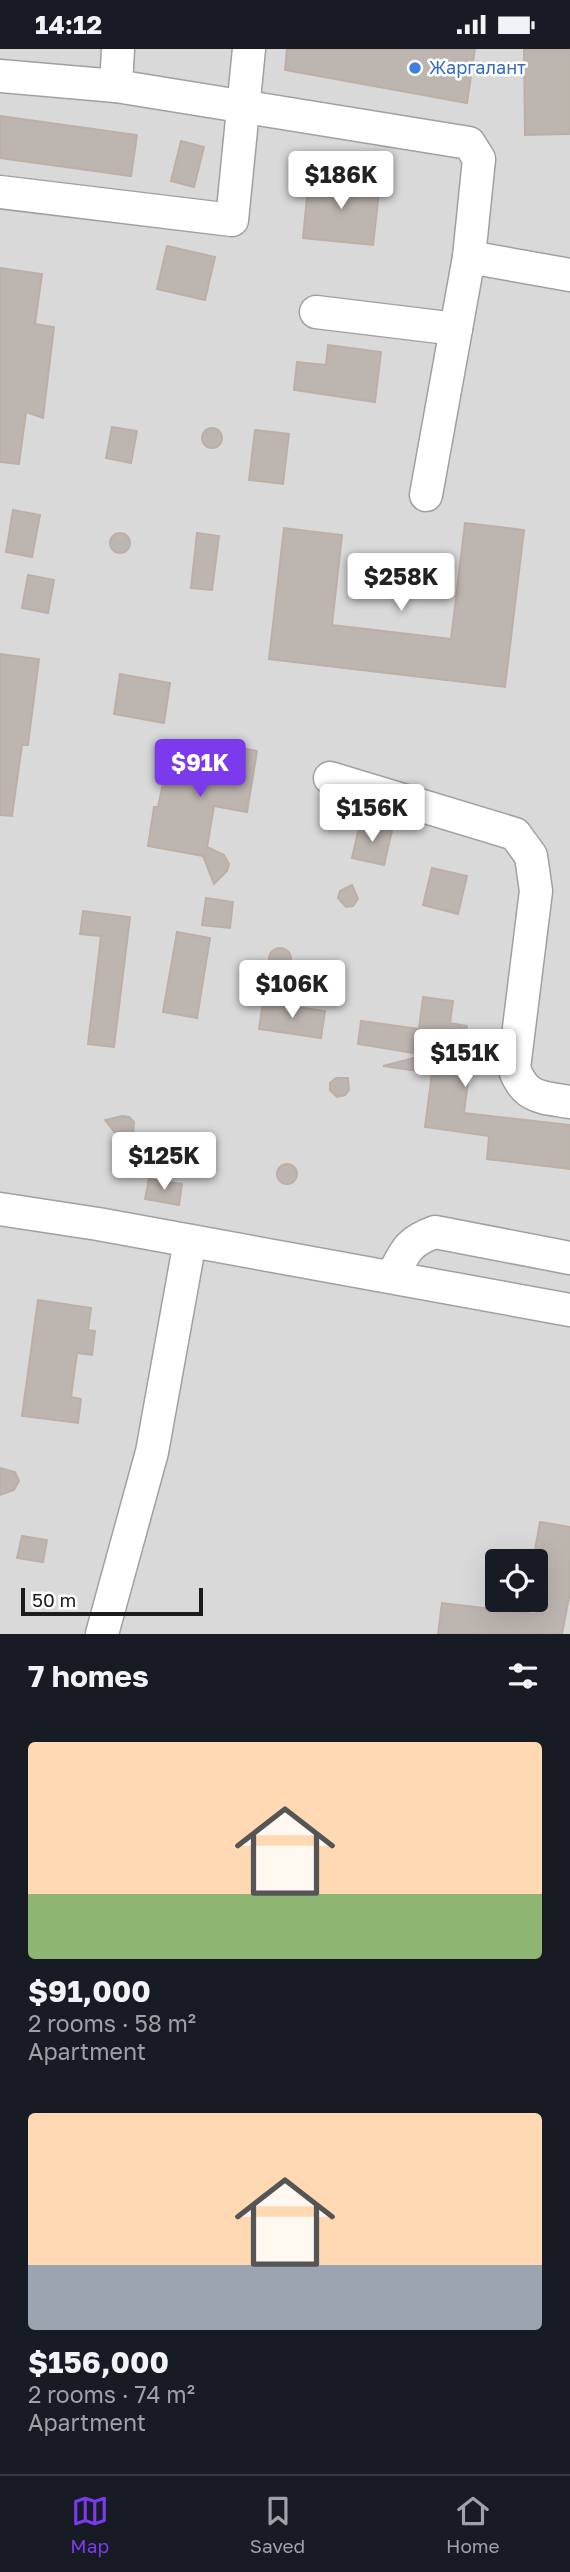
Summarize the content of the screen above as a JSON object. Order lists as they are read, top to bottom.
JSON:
{
  "places": ["Жаргалант"],
  "scale_bar": "50 m",
  "page": {
    "status": "14:12",
    "price": [
      "$186K",
      "$258K",
      "$91K",
      "$156K",
      "$106K",
      "$151K",
      "$125K"
    ],
    "scale": "50 m",
    "heading": "7 homes",
    "list": [
      {
        "name": "$91,000",
        "note": "2 rooms · 58 m² · Apartment"
      },
      {
        "name": "$156,000",
        "note": "2 rooms · 74 m² · Apartment"
      }
    ],
    "tabs": ["Map", "Saved", "Home"]
  }
}
